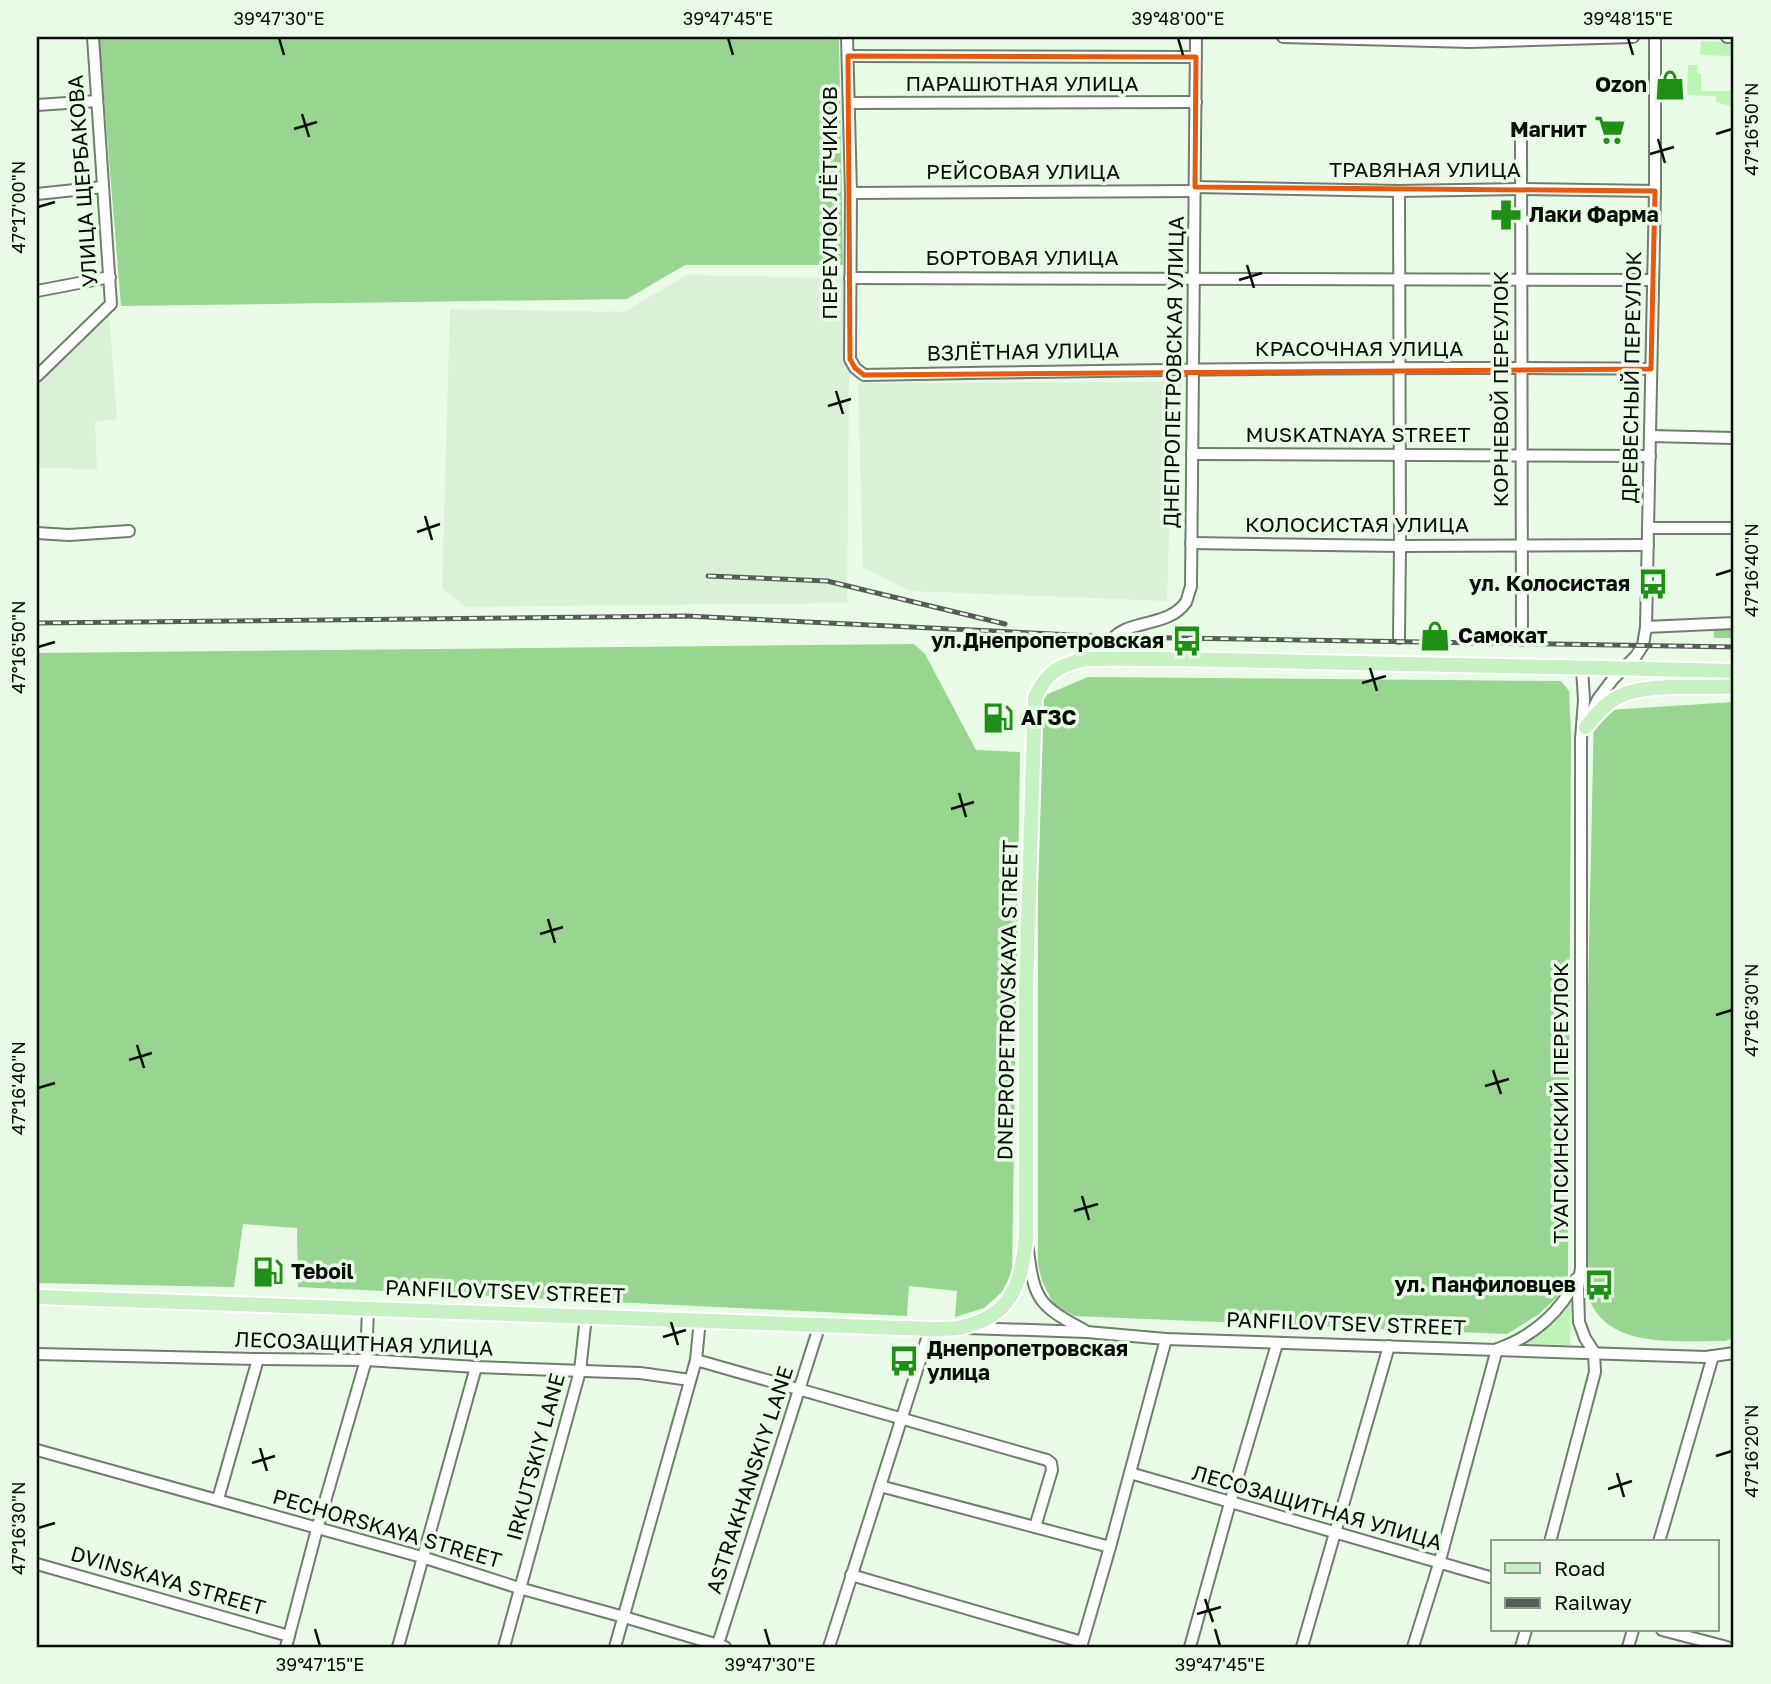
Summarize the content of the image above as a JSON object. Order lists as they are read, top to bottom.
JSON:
{
  "streets": {
    "main road": ["DNEPROPETROVSKAYA STREET", "PANFILOVTSEV STREET"],
    "street": [
      "ПАРАШЮТНАЯ УЛИЦА",
      "ТРАВЯНАЯ УЛИЦА",
      "РЕЙСОВАЯ УЛИЦА",
      "УЛИЦА ЩЕРБАКОВА",
      "ПЕРЕУЛОК ЛЁТЧИКОВ",
      "БОРТОВАЯ УЛИЦА",
      "КРАСОЧНАЯ УЛИЦА",
      "ВЗЛЁТНАЯ УЛИЦА",
      "ДНЕПРОПЕТРОВСКАЯ УЛИЦА",
      "ДРЕВЕСНЫЙ ПЕРЕУЛОК",
      "КОРНЕВОЙ ПЕРЕУЛОК",
      "MUSKATNAYA STREET",
      "КОЛОСИСТАЯ УЛИЦА",
      "ТУАПСИНСКИЙ ПЕРЕУЛОК",
      "ЛЕСОЗАЩИТНАЯ УЛИЦА",
      "IRKUTSKIY LANE",
      "ASTRAKHANSKIY LANE",
      "PECHORSKAYA STREET",
      "DVINSKAYA STREET"
    ]
  },
  "crossings": [
    ["ПАРАШЮТНАЯ УЛИЦА", "ПЕРЕУЛОК ЛЁТЧИКОВ"],
    ["ПАРАШЮТНАЯ УЛИЦА", "ДНЕПРОПЕТРОВСКАЯ УЛИЦА"],
    ["ТРАВЯНАЯ УЛИЦА", "РЕЙСОВАЯ УЛИЦА"],
    ["ТРАВЯНАЯ УЛИЦА", "ДНЕПРОПЕТРОВСКАЯ УЛИЦА"],
    ["ТРАВЯНАЯ УЛИЦА", "ДРЕВЕСНЫЙ ПЕРЕУЛОК"],
    ["ТРАВЯНАЯ УЛИЦА", "КОРНЕВОЙ ПЕРЕУЛОК"],
    ["РЕЙСОВАЯ УЛИЦА", "ПЕРЕУЛОК ЛЁТЧИКОВ"],
    ["РЕЙСОВАЯ УЛИЦА", "ДНЕПРОПЕТРОВСКАЯ УЛИЦА"],
    ["ПЕРЕУЛОК ЛЁТЧИКОВ", "БОРТОВАЯ УЛИЦА"],
    ["ПЕРЕУЛОК ЛЁТЧИКОВ", "ВЗЛЁТНАЯ УЛИЦА"],
    ["БОРТОВАЯ УЛИЦА", "ДНЕПРОПЕТРОВСКАЯ УЛИЦА"],
    ["БОРТОВАЯ УЛИЦА", "ДРЕВЕСНЫЙ ПЕРЕУЛОК"],
    ["БОРТОВАЯ УЛИЦА", "КОРНЕВОЙ ПЕРЕУЛОК"],
    ["КРАСОЧНАЯ УЛИЦА", "ВЗЛЁТНАЯ УЛИЦА"],
    ["КРАСОЧНАЯ УЛИЦА", "ДНЕПРОПЕТРОВСКАЯ УЛИЦА"],
    ["КРАСОЧНАЯ УЛИЦА", "ДРЕВЕСНЫЙ ПЕРЕУЛОК"],
    ["КРАСОЧНАЯ УЛИЦА", "КОРНЕВОЙ ПЕРЕУЛОК"],
    ["ВЗЛЁТНАЯ УЛИЦА", "ДНЕПРОПЕТРОВСКАЯ УЛИЦА"],
    ["ДНЕПРОПЕТРОВСКАЯ УЛИЦА", "MUSKATNAYA STREET"],
    ["ДНЕПРОПЕТРОВСКАЯ УЛИЦА", "КОЛОСИСТАЯ УЛИЦА"],
    ["ДНЕПРОПЕТРОВСКАЯ УЛИЦА", "DNEPROPETROVSKAYA STREET"],
    ["ДРЕВЕСНЫЙ ПЕРЕУЛОК", "MUSKATNAYA STREET"],
    ["ДРЕВЕСНЫЙ ПЕРЕУЛОК", "КОЛОСИСТАЯ УЛИЦА"],
    ["ДРЕВЕСНЫЙ ПЕРЕУЛОК", "DNEPROPETROVSKAYA STREET"],
    ["ДРЕВЕСНЫЙ ПЕРЕУЛОК", "ТУАПСИНСКИЙ ПЕРЕУЛОК"],
    ["КОРНЕВОЙ ПЕРЕУЛОК", "MUSKATNAYA STREET"],
    ["КОРНЕВОЙ ПЕРЕУЛОК", "КОЛОСИСТАЯ УЛИЦА"],
    ["DNEPROPETROVSKAYA STREET", "ТУАПСИНСКИЙ ПЕРЕУЛОК"],
    ["DNEPROPETROVSKAYA STREET", "PANFILOVTSEV STREET"],
    ["ТУАПСИНСКИЙ ПЕРЕУЛОК", "PANFILOVTSEV STREET"],
    ["PANFILOVTSEV STREET", "IRKUTSKIY LANE"],
    ["PANFILOVTSEV STREET", "ASTRAKHANSKIY LANE"],
    ["ЛЕСОЗАЩИТНАЯ УЛИЦА", "IRKUTSKIY LANE"],
    ["IRKUTSKIY LANE", "PECHORSKAYA STREET"],
    ["ASTRAKHANSKIY LANE", "PECHORSKAYA STREET"]
  ],
  "places": {
    "shop": ["Ozon", "Самокат"],
    "supermarket": ["Магнит"],
    "pharmacy": ["Лаки Фарма"],
    "bus stop": [
      "ул. Колосистая",
      "ул.Днепропетровская",
      "ул. Панфиловцев",
      "Днепропетровская улица"
    ],
    "fuel station": ["АГЗС", "Teboil"]
  },
  "legend": ["Road", "Railway"],
  "coordinates": [
    "39°47'30\"E",
    "39°47'45\"E",
    "39°48'00\"E",
    "39°48'15\"E",
    "47°16'50\"N",
    "47°17'00\"N",
    "47°16'40\"N",
    "47°16'30\"N",
    "47°16'20\"N",
    "39°47'15\"E"
  ]
}
